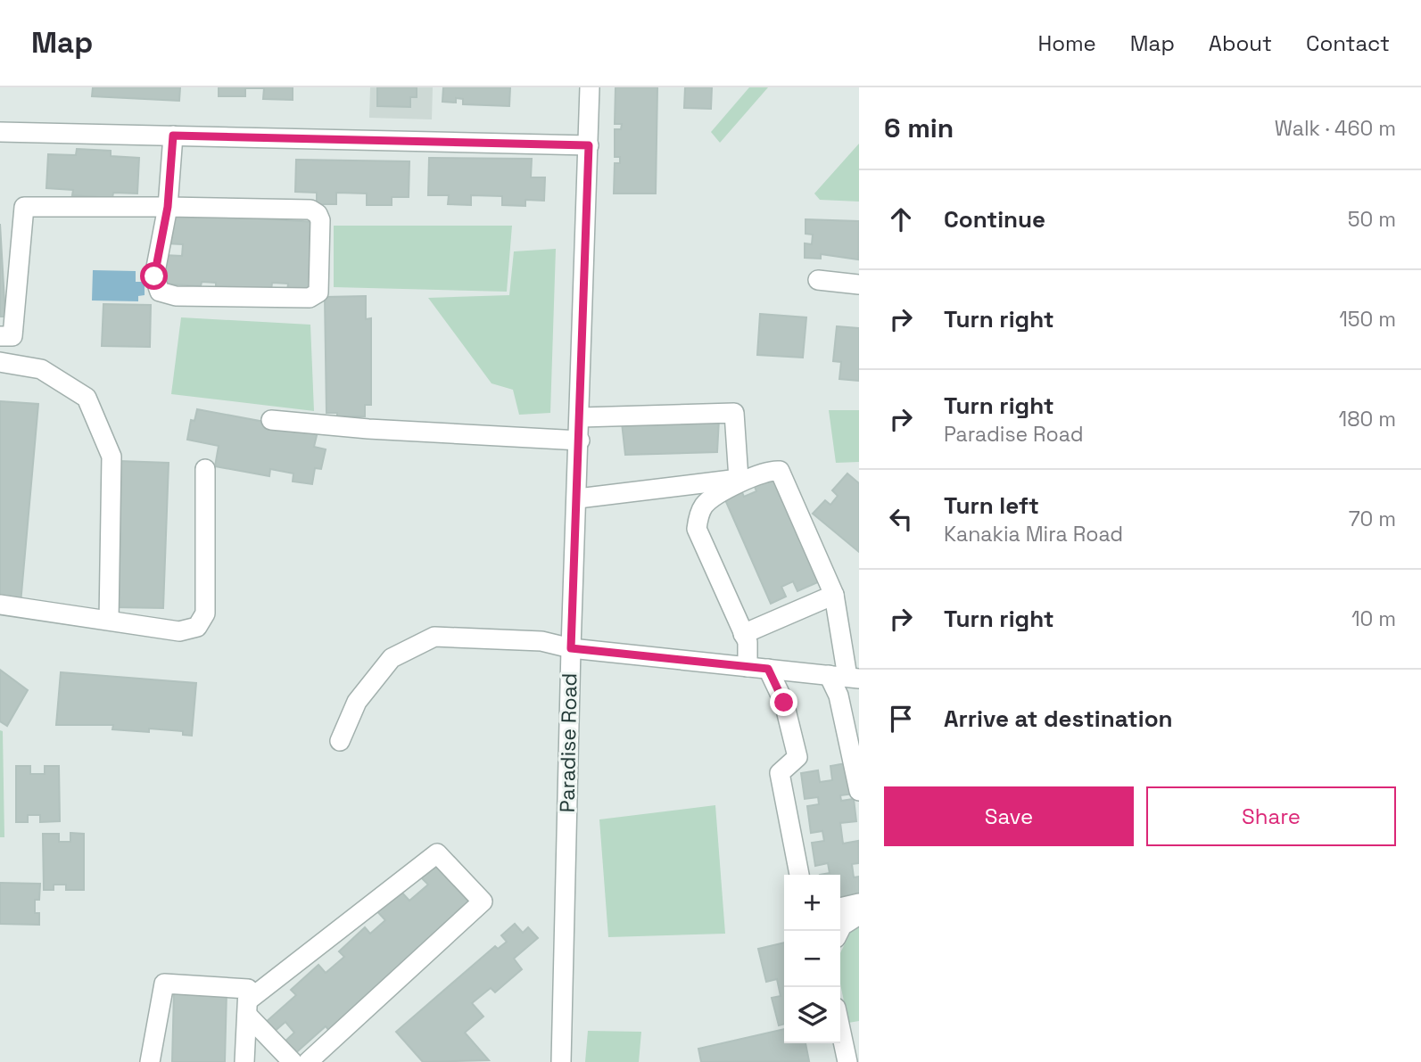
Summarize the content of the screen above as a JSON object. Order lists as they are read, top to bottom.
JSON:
{
  "streets": {
    "street": ["Paradise Road"]
  },
  "page": {
    "header": "Map",
    "nav": [
      "Home",
      "Map",
      "About",
      "Contact"
    ],
    "heading": ["6 min", "Walk · 460 m"],
    "list": [
      ["Continue", "50 m"],
      ["Turn right", "150 m"],
      ["Turn right", "Paradise Road", "180 m"],
      ["Turn left", "Kanakia Mira Road", "70 m"],
      ["Turn right", "10 m"],
      "Arrive at destination"
    ],
    "buttons": ["Save", "Share"],
    "map_buttons": ["+", "−"]
  }
}
